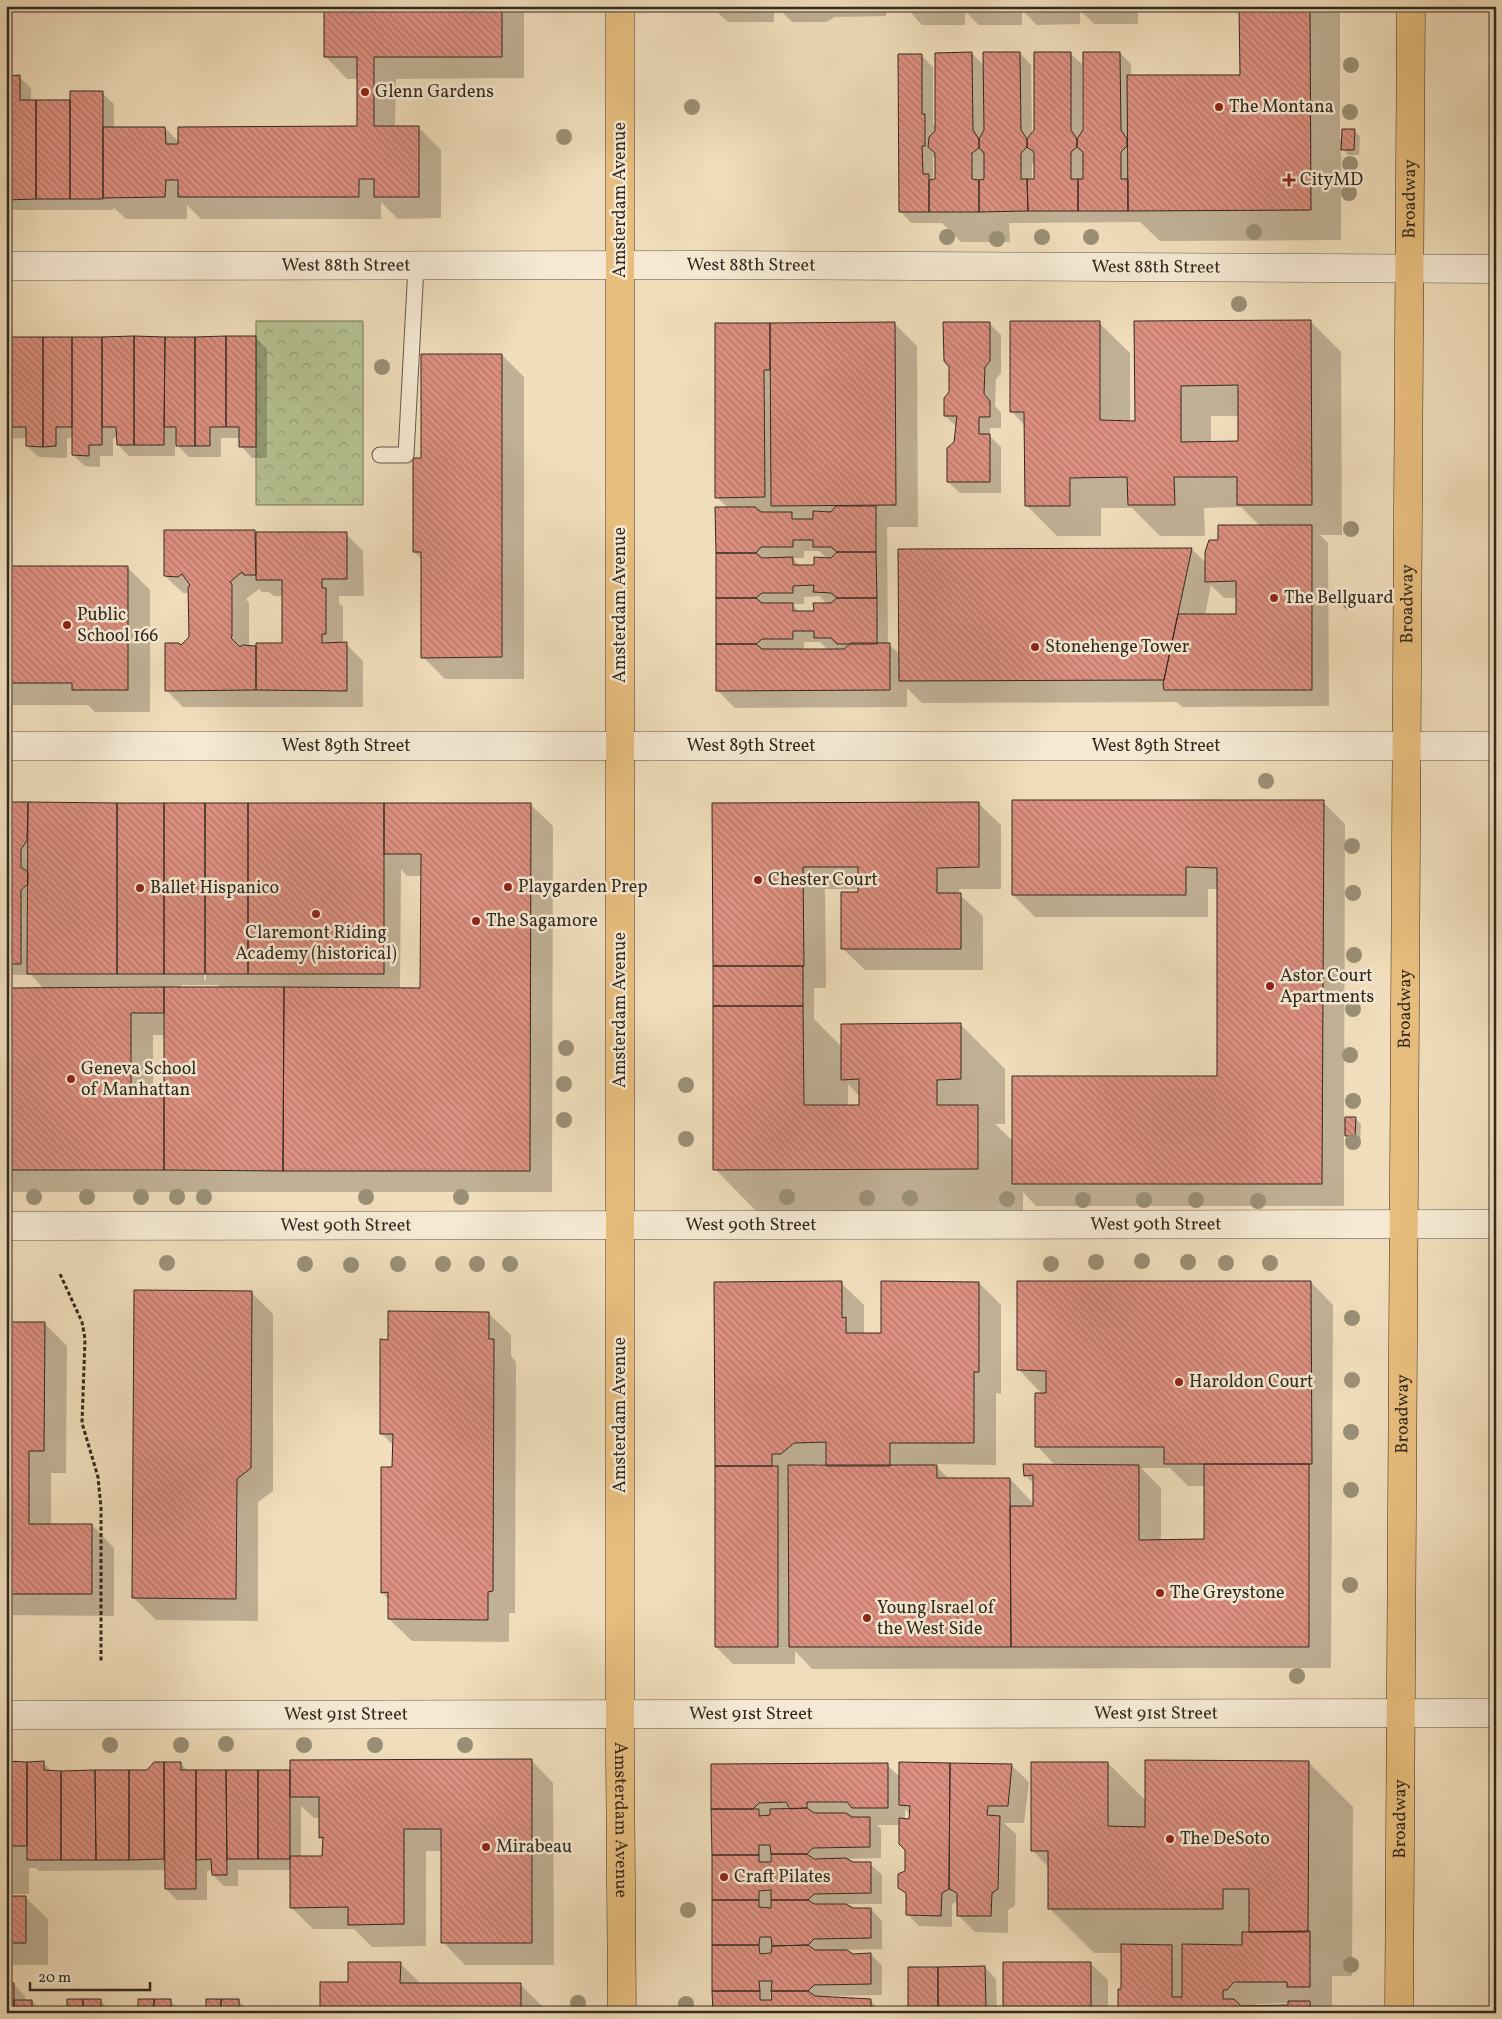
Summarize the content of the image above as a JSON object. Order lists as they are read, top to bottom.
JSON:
{
  "streets": {
    "main road": ["Amsterdam Avenue", "Broadway"],
    "street": [
      "West 88th Street",
      "West 89th Street",
      "West 90th Street",
      "West 91st Street"
    ]
  },
  "crossings": [
    ["Amsterdam Avenue", "West 88th Street"],
    ["Amsterdam Avenue", "West 89th Street"],
    ["Amsterdam Avenue", "West 90th Street"],
    ["Amsterdam Avenue", "West 91st Street"],
    ["Broadway", "West 88th Street"],
    ["Broadway", "West 89th Street"],
    ["Broadway", "West 90th Street"],
    ["Broadway", "West 91st Street"]
  ],
  "places": {
    "other": [
      "Glenn Gardens",
      "The Montana",
      "The Bellguard",
      "Public School 166",
      "Stonehenge Tower",
      "Chester Court",
      "Playgarden Prep",
      "Ballet Hispanico",
      "Claremont Riding Academy (historical)",
      "The Sagamore",
      "Astor Court Apartments",
      "Geneva School of Manhattan",
      "Haroldon Court",
      "The Greystone",
      "Young Israel of the West Side",
      "The DeSoto",
      "Mirabeau",
      "Craft Pilates"
    ],
    "health": ["CityMD"]
  },
  "scale_bar": "20 m"
}
